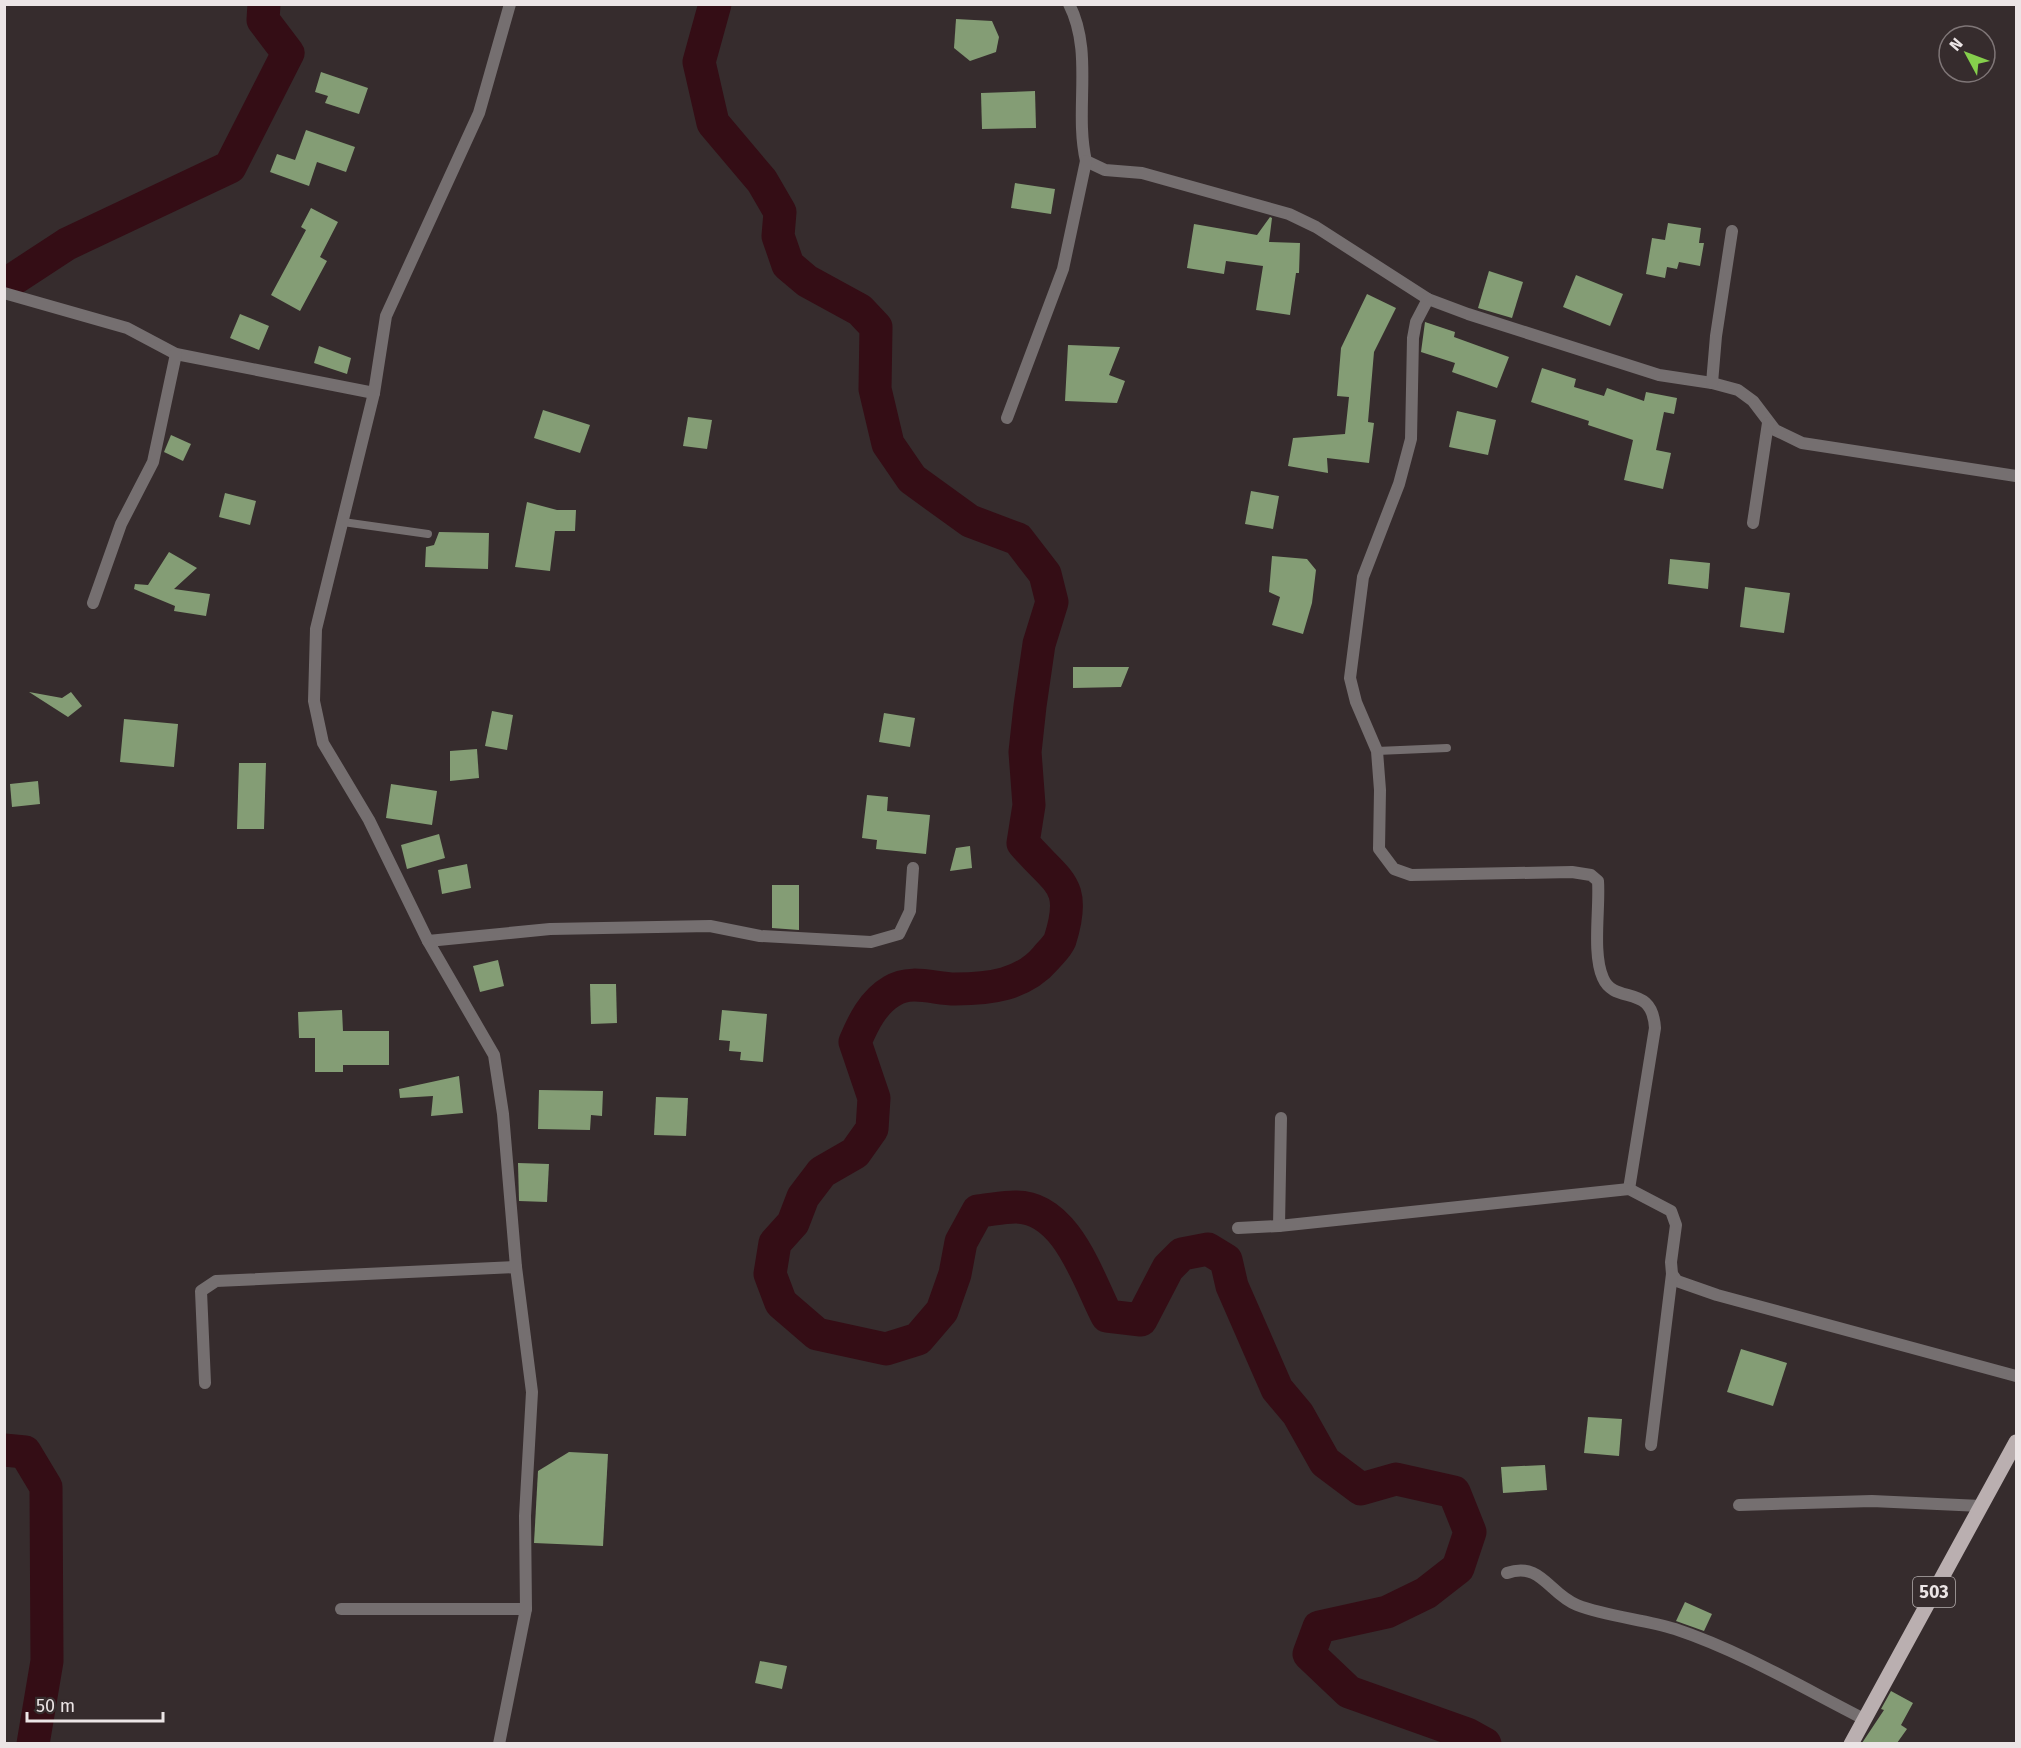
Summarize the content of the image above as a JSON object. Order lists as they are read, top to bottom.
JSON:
{
  "streets": {
    "main road": ["503"]
  },
  "scale_bar": "50 m",
  "north": "top left"
}
